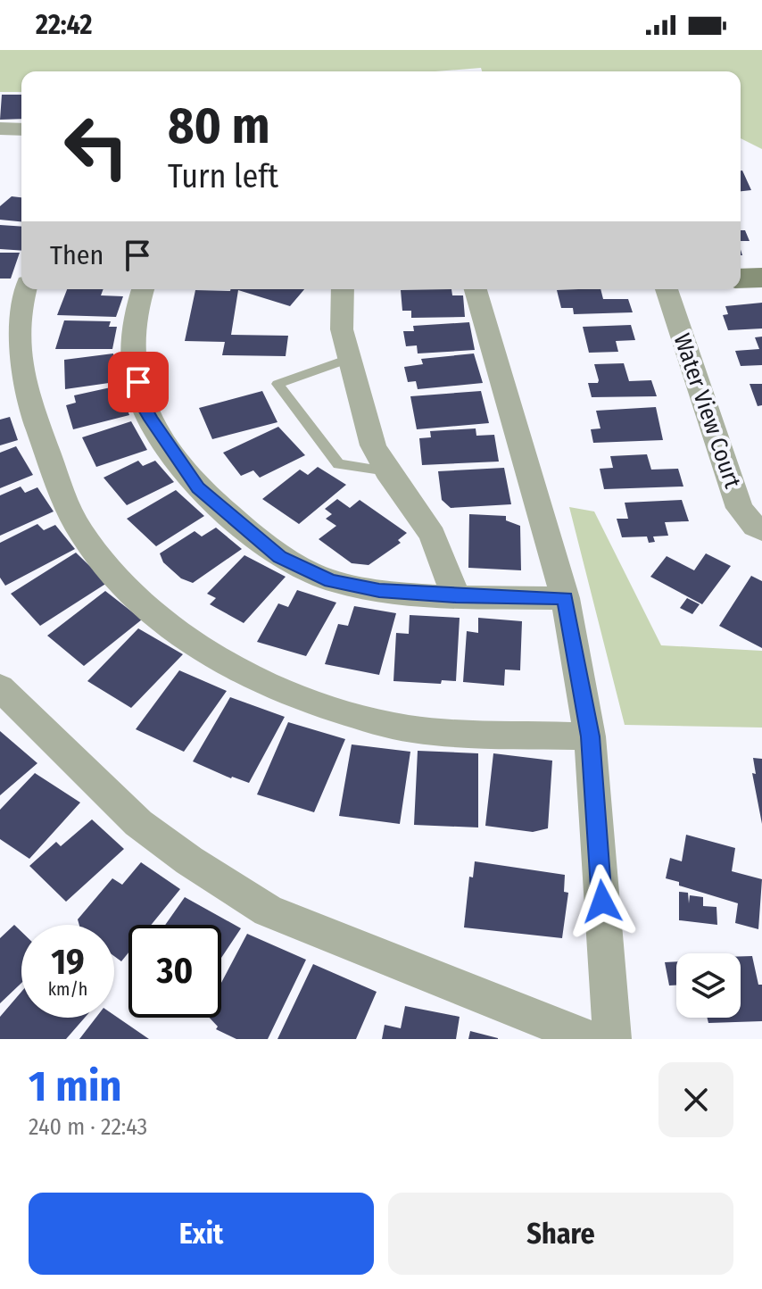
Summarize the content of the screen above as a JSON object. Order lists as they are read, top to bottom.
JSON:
{
  "streets": {
    "street": ["Water View Court"]
  },
  "page": {
    "status": "22:42",
    "turn": ["80 m", "Turn left"],
    "then": "Then",
    "speed": "19 km/h",
    "limit": "30",
    "heading": ["1 min", "240 m · 22:43"],
    "buttons": ["Exit", "Share"]
  }
}
